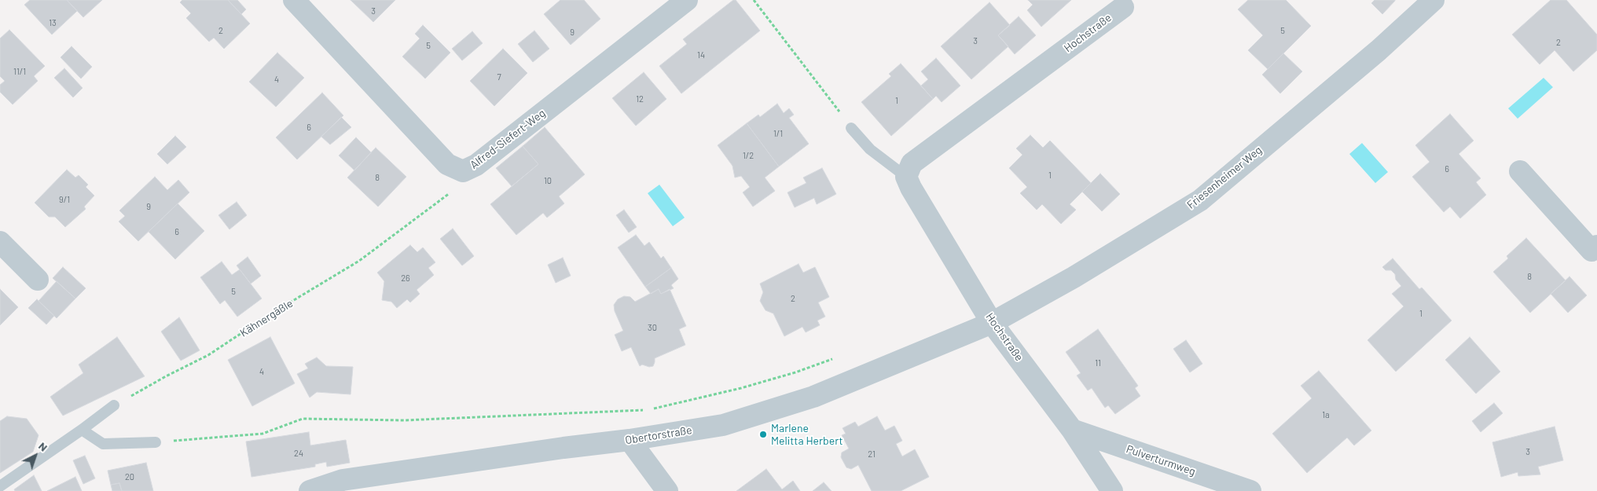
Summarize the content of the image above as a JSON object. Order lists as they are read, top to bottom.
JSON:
{
  "streets": {
    "street": [
      "Hochstraße",
      "Alfred-Siefert-Weg",
      "Friesenheimer Weg",
      "Obertorstraße",
      "Pulverturmweg"
    ],
    "path": ["Kähnergäßle"]
  },
  "crossings": [
    ["Hochstraße", "Friesenheimer Weg"],
    ["Hochstraße", "Obertorstraße"],
    ["Hochstraße", "Pulverturmweg"],
    ["Friesenheimer Weg", "Obertorstraße"]
  ],
  "places": ["Marlene Melitta Herbert"],
  "house_numbers": [
    "3",
    "13",
    "2",
    "5",
    "9",
    "3",
    "2",
    "5",
    "14",
    "11/1",
    "7",
    "4",
    "12",
    "1",
    "6",
    "1/1",
    "1/2",
    "6",
    "1",
    "8",
    "10",
    "9/1",
    "9",
    "6",
    "8",
    "26",
    "5",
    "2",
    "1",
    "30",
    "11",
    "4",
    "1a",
    "3",
    "24",
    "21",
    "20"
  ],
  "north": "top right"
}
